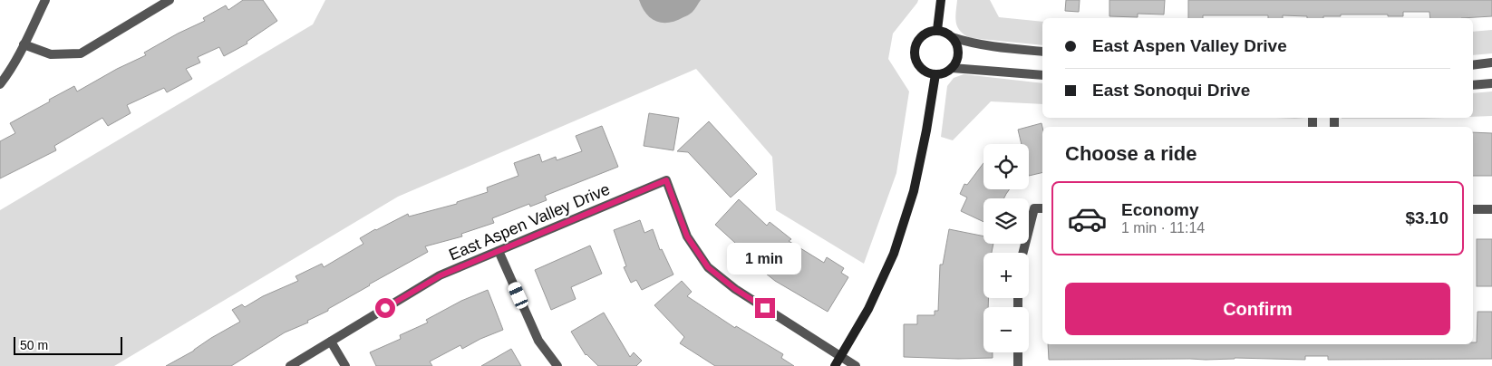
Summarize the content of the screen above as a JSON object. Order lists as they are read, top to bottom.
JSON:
{
  "streets": {
    "street": ["East Aspen Valley Drive"]
  },
  "scale_bar": "50 m",
  "page": {
    "banner": ["East Aspen Valley Drive", "East Sonoqui Drive"],
    "heading": "Choose a ride",
    "map_buttons": ["+", "−"],
    "list": [
      {
        "name": "Economy",
        "note": "1 min · 11:14",
        "value": "$3.10"
      }
    ],
    "bubble": "1 min",
    "buttons": "Confirm",
    "scale": "50 m"
  }
}
